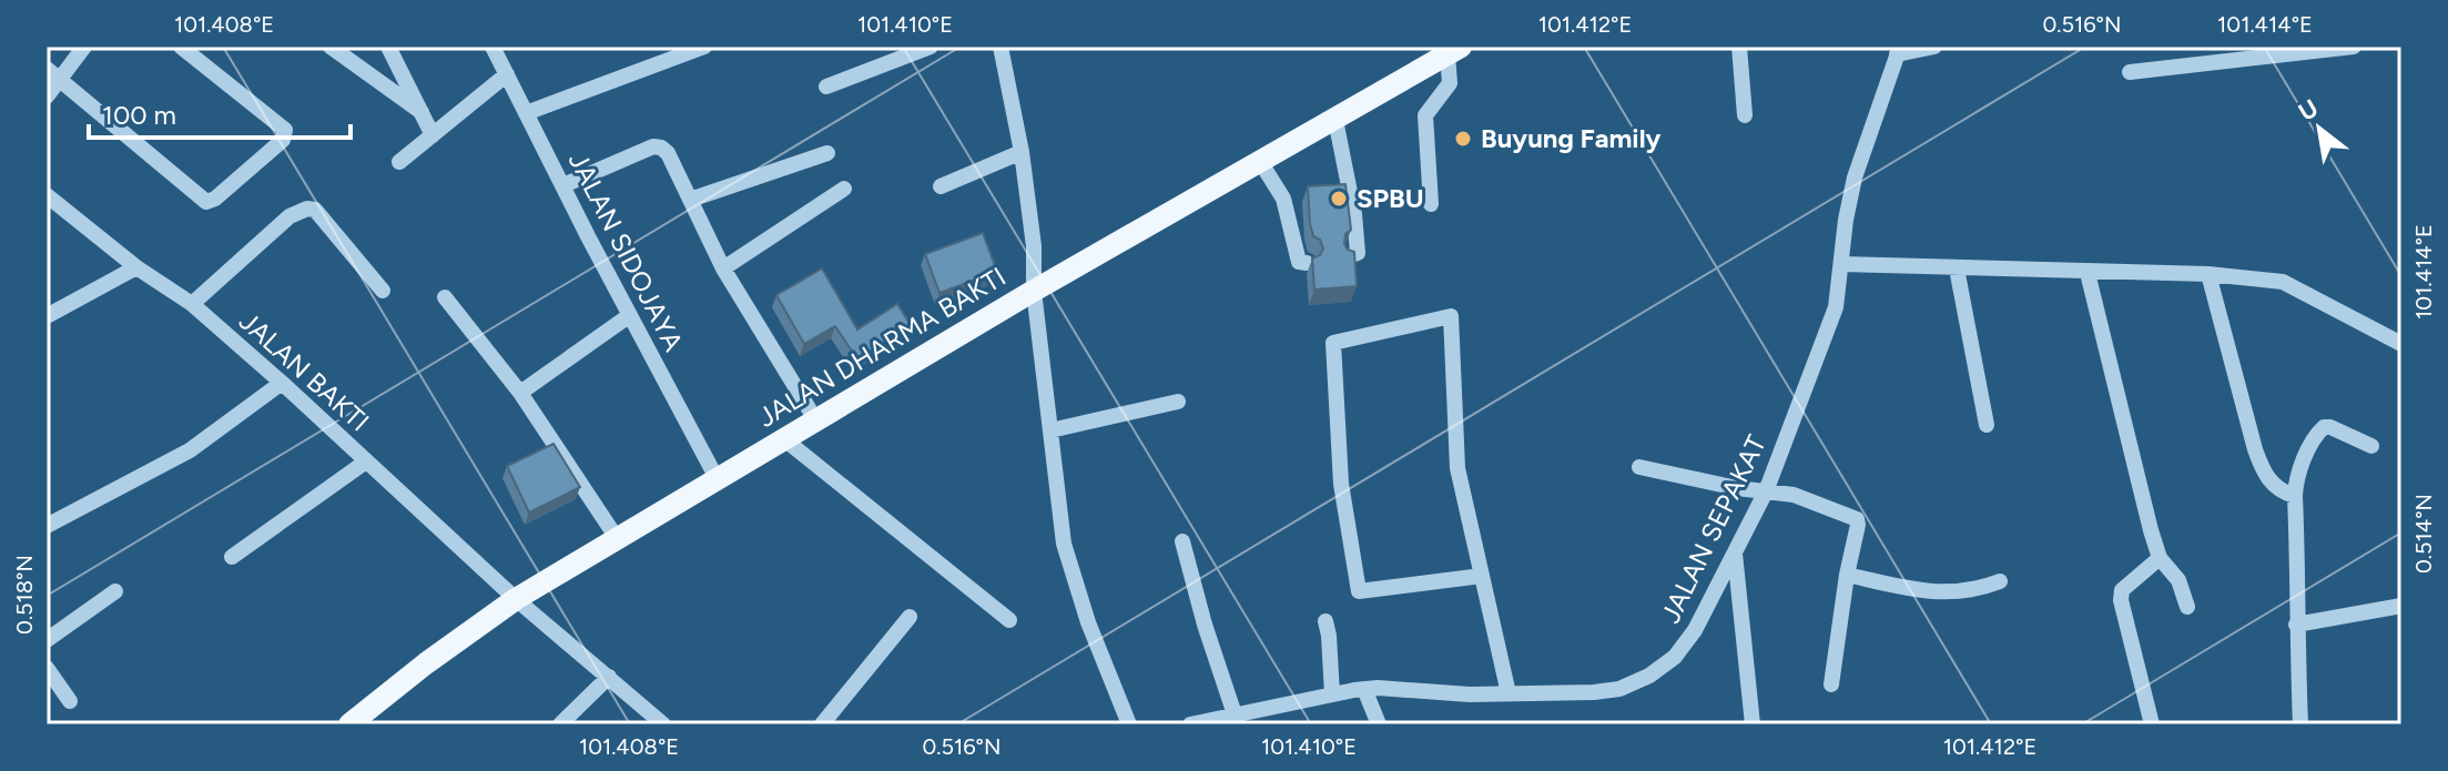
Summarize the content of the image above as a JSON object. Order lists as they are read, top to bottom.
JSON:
{
  "streets": {
    "main road": ["JALAN DHARMA BAKTI"],
    "street": ["JALAN SIDOJAYA", "JALAN BAKTI", "JALAN SEPAKAT"]
  },
  "crossings": [
    ["JALAN SIDOJAYA", "JALAN DHARMA BAKTI"],
    ["JALAN DHARMA BAKTI", "JALAN BAKTI"]
  ],
  "places": ["Buyung Family", "SPBU"],
  "scale_bar": "100 m",
  "north": "top left",
  "coordinates": [
    "101.408°E",
    "101.410°E",
    "101.412°E",
    "0.516°N",
    "101.414°E",
    "0.514°N",
    "0.518°N"
  ]
}
